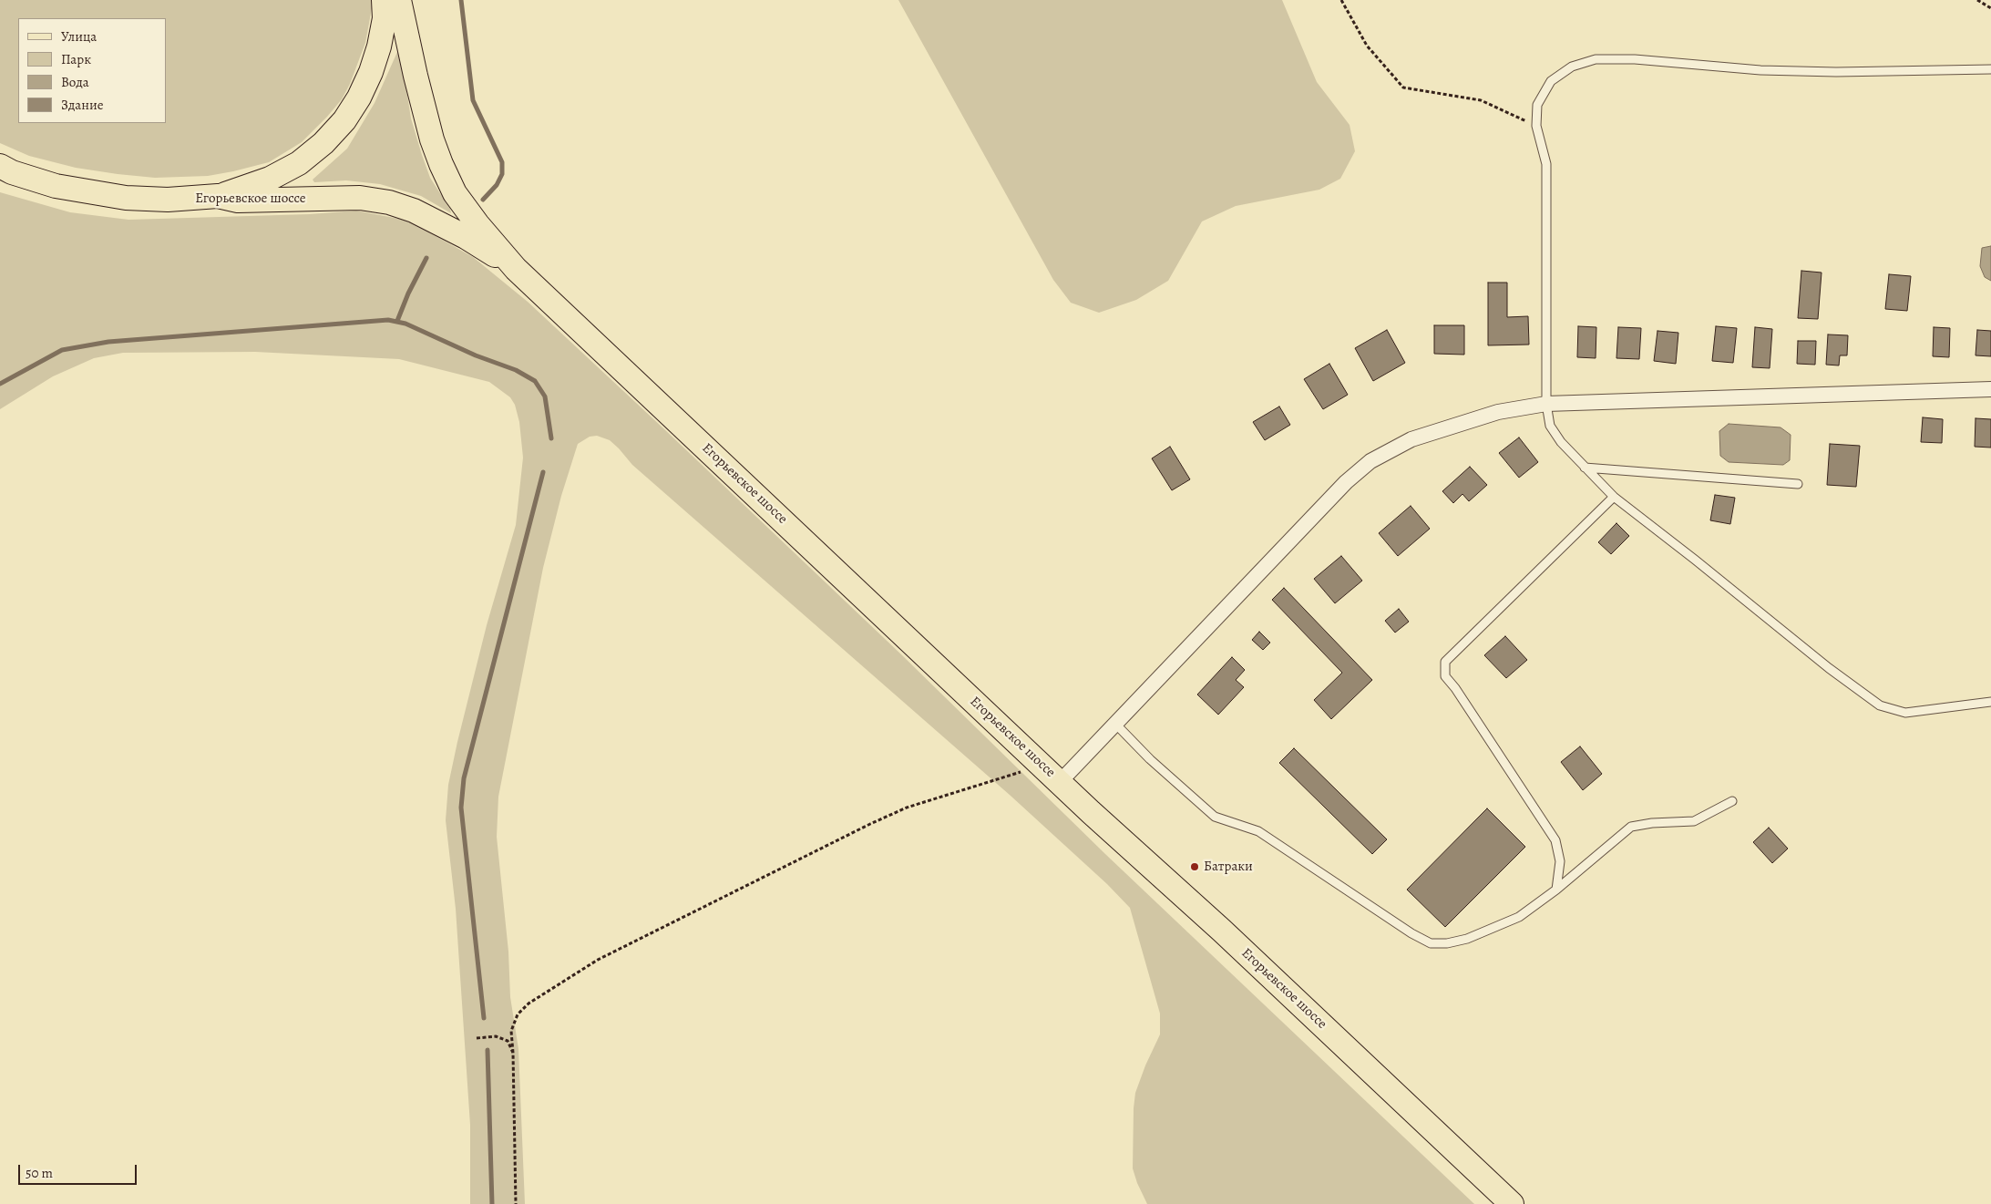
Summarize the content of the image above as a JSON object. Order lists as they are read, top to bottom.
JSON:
{
  "streets": {
    "main road": ["Егорьевское шоссе"]
  },
  "places": ["Батраки"],
  "legend": [
    "Улица",
    "Парк",
    "Вода",
    "Здание"
  ],
  "scale_bar": "50 m"
}
